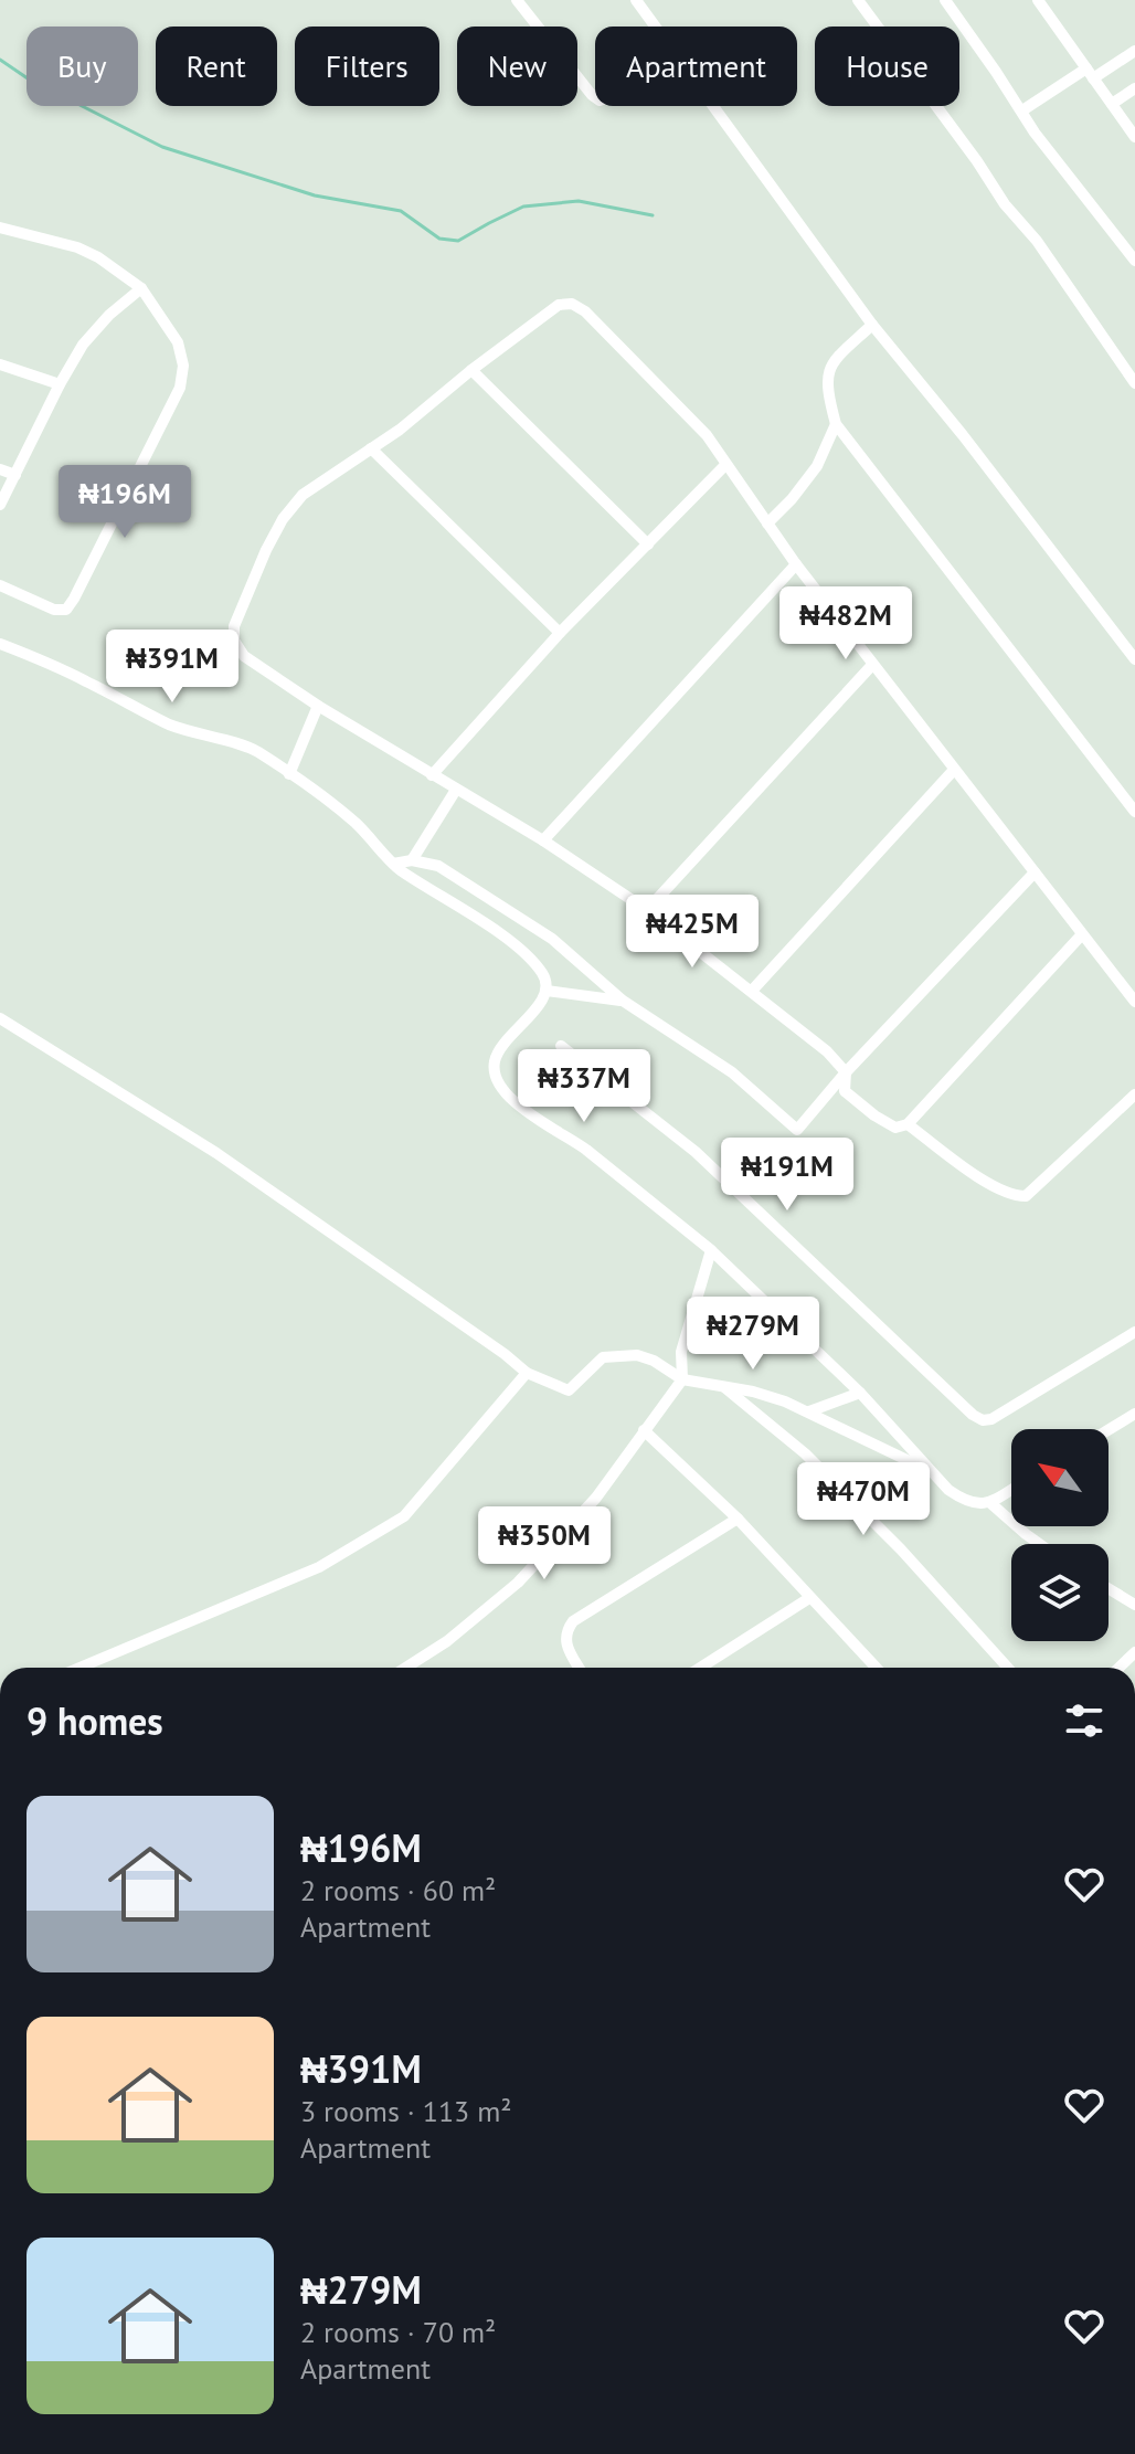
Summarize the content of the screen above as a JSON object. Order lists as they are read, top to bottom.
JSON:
{
  "north": "top left",
  "page": {
    "chip": [
      "Buy",
      "Rent",
      "Filters",
      "New",
      "Apartment",
      "House"
    ],
    "price": [
      "₦196M",
      "₦482M",
      "₦391M",
      "₦425M",
      "₦337M",
      "₦191M",
      "₦279M",
      "₦470M",
      "₦350M"
    ],
    "heading": "9 homes",
    "list": [
      {
        "name": "₦196M",
        "note": "2 rooms · 60 m² · Apartment"
      },
      {
        "name": "₦391M",
        "note": "3 rooms · 113 m² · Apartment"
      },
      {
        "name": "₦279M",
        "note": "2 rooms · 70 m² · Apartment"
      }
    ]
  }
}
